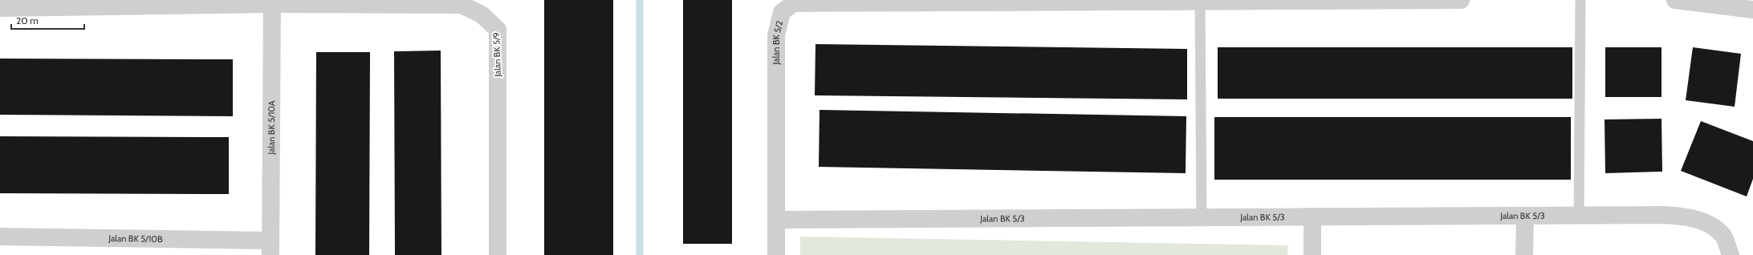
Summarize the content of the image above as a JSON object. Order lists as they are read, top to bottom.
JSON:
{
  "streets": {
    "street": [
      "Jalan BK 5/2",
      "Jalan BK 5/9",
      "Jalan BK 5/10A",
      "Jalan BK 5/3",
      "Jalan BK 5/10B"
    ]
  },
  "crossings": [
    ["Jalan BK 5/2", "Jalan BK 5/3"],
    ["Jalan BK 5/9", "Jalan BK 5/10A"],
    ["Jalan BK 5/10A", "Jalan BK 5/10B"]
  ],
  "scale_bar": "20 m"
}
